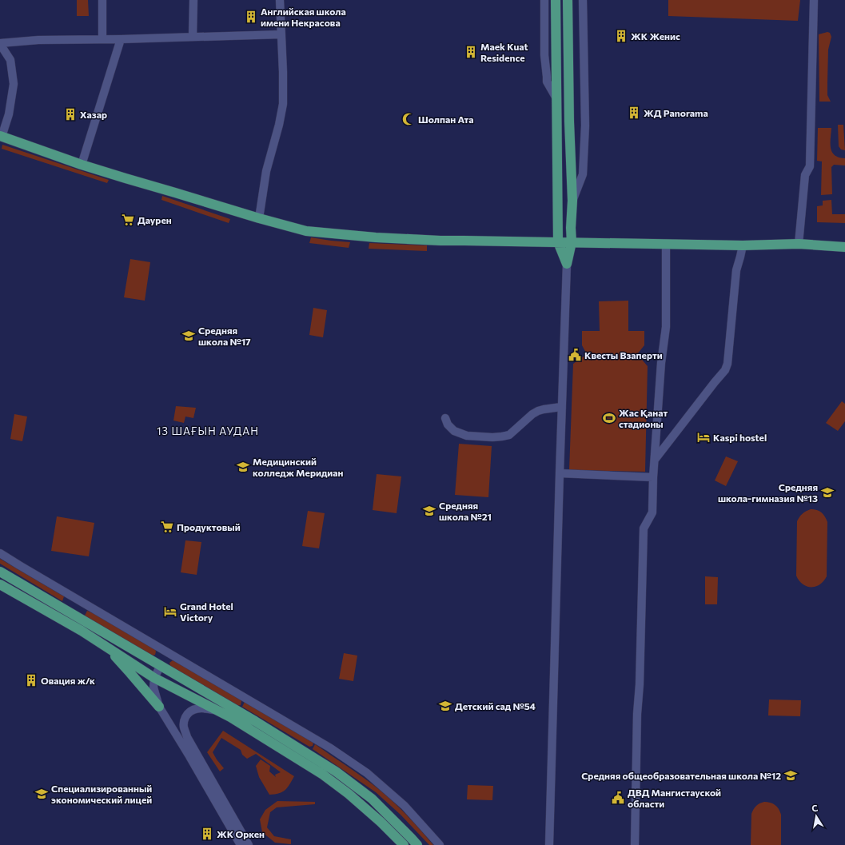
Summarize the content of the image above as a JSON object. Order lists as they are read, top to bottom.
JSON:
{
  "districts": ["13 ШАҒЫН АУДАН"],
  "places": {
    "building": [
      "Английская школа имени Некрасова",
      "ЖК Женис",
      "Maek Kuat Residence",
      "ЖД Panorama",
      "Хазар",
      "Овация ж/к",
      "ЖК Оркен"
    ],
    "mosque": ["Шолпан Ата"],
    "supermarket": ["Даурен", "Продуктовый"],
    "school or university": [
      "Средняя школа №17",
      "Медицинский колледж Меридиан",
      "Средняя школа-гимназия №13",
      "Средняя школа №21",
      "Детский сад №54",
      "Средняя общеобразовательная школа №12",
      "Специализированный экономический лицей"
    ],
    "public building": ["Квесты Взаперти", "ДВД Мангистауской области"],
    "sports": ["Жас Қанат стадионы"],
    "hotel": ["Kaspi hostel", "Grand Hotel Victory"]
  },
  "north": "top"
}
